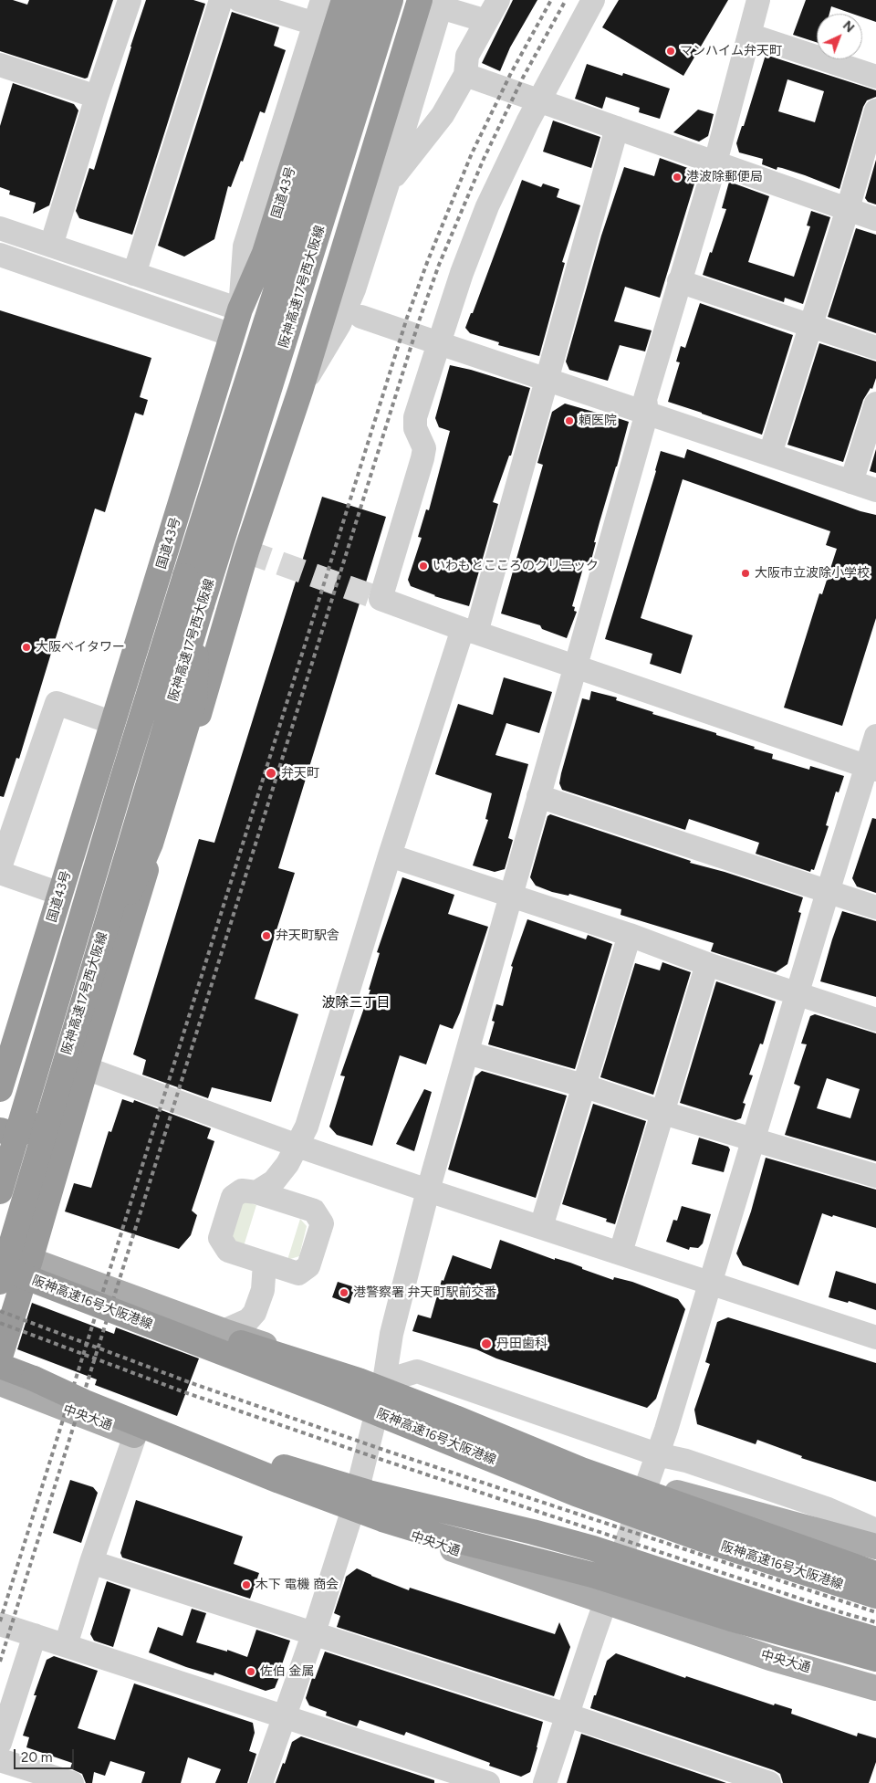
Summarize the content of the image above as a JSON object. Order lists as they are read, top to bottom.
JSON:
{
  "streets": {
    "highway": ["国道43号", "阪神高速17号西大阪線", "阪神高速16号大阪港線"],
    "main road": ["中央大通"]
  },
  "districts": ["波除三丁目"],
  "places": [
    "マンハイム弁天町",
    "港波除郵便局",
    "頼医院",
    "いわもとこころのクリニック",
    "大阪市立波除小学校",
    "大阪ベイタワー",
    "弁天町",
    "弁天町駅舎",
    "港警察署 弁天町駅前交番",
    "丹田歯科",
    "木下 電機 商会",
    "佐伯 金属"
  ],
  "scale_bar": "20 m",
  "north": "top right"
}
